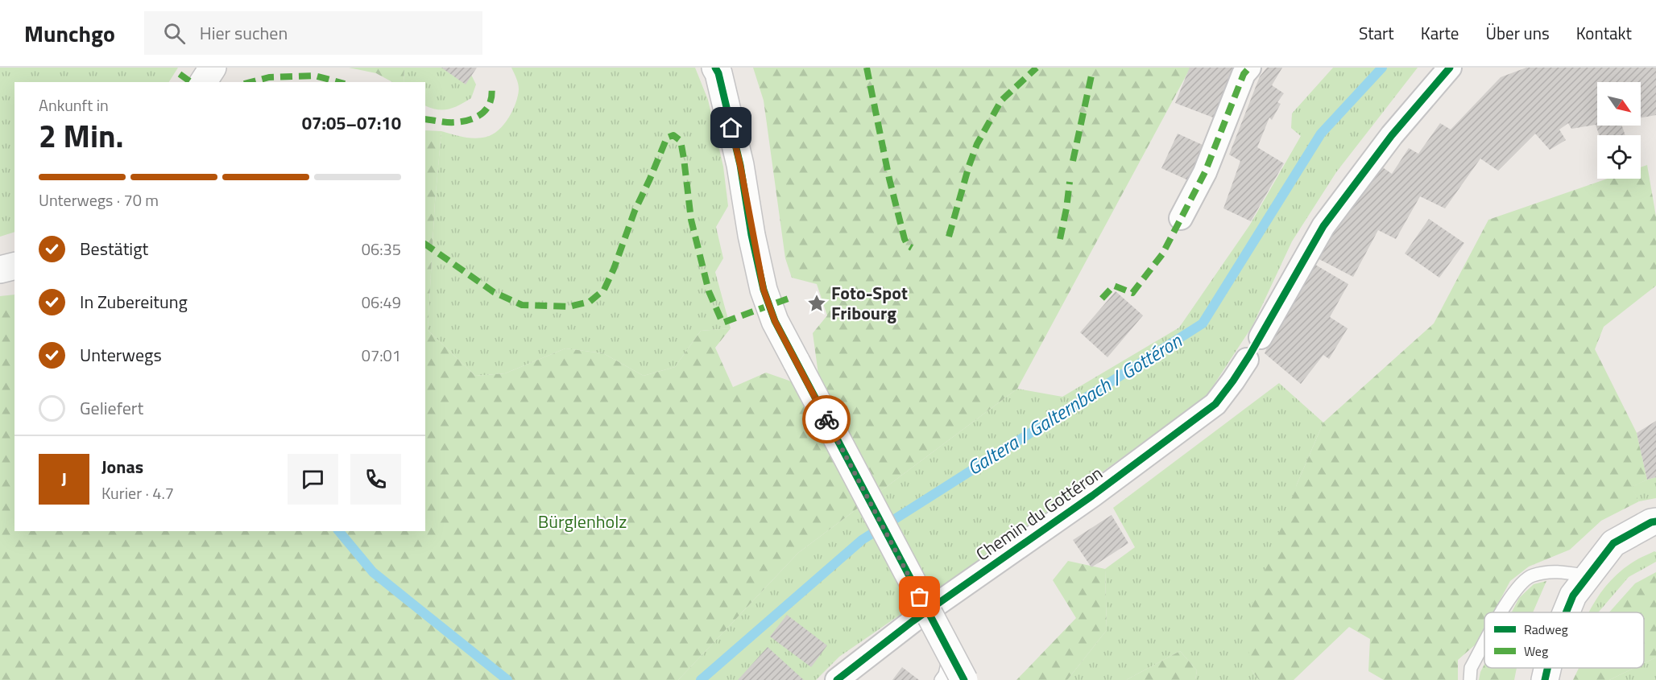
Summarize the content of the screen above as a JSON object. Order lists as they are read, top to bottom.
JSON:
{
  "streets": {
    "street": ["Chemin du Gottéron"]
  },
  "water": ["Galtera / Galternbach / Gottéron"],
  "parks": ["Bürglenholz"],
  "places": {
    "place": ["Foto-Spot Fribourg"]
  },
  "legend": ["Radweg", "Weg"],
  "north": "bottom right",
  "page": {
    "header": "Munchgo",
    "search": "Hier suchen",
    "nav": [
      "Start",
      "Karte",
      "Über uns",
      "Kontakt"
    ],
    "heading": ["2 Min.", "Ankunft in", "07:05–07:10"],
    "panel": ["Jonas", "Kurier · 4.7"],
    "bar": "Unterwegs · 70 m",
    "list": [
      ["Bestätigt", "06:35"],
      ["In Zubereitung", "06:49"],
      ["Unterwegs", "07:01"],
      "Geliefert"
    ],
    "round": "J"
  }
}
